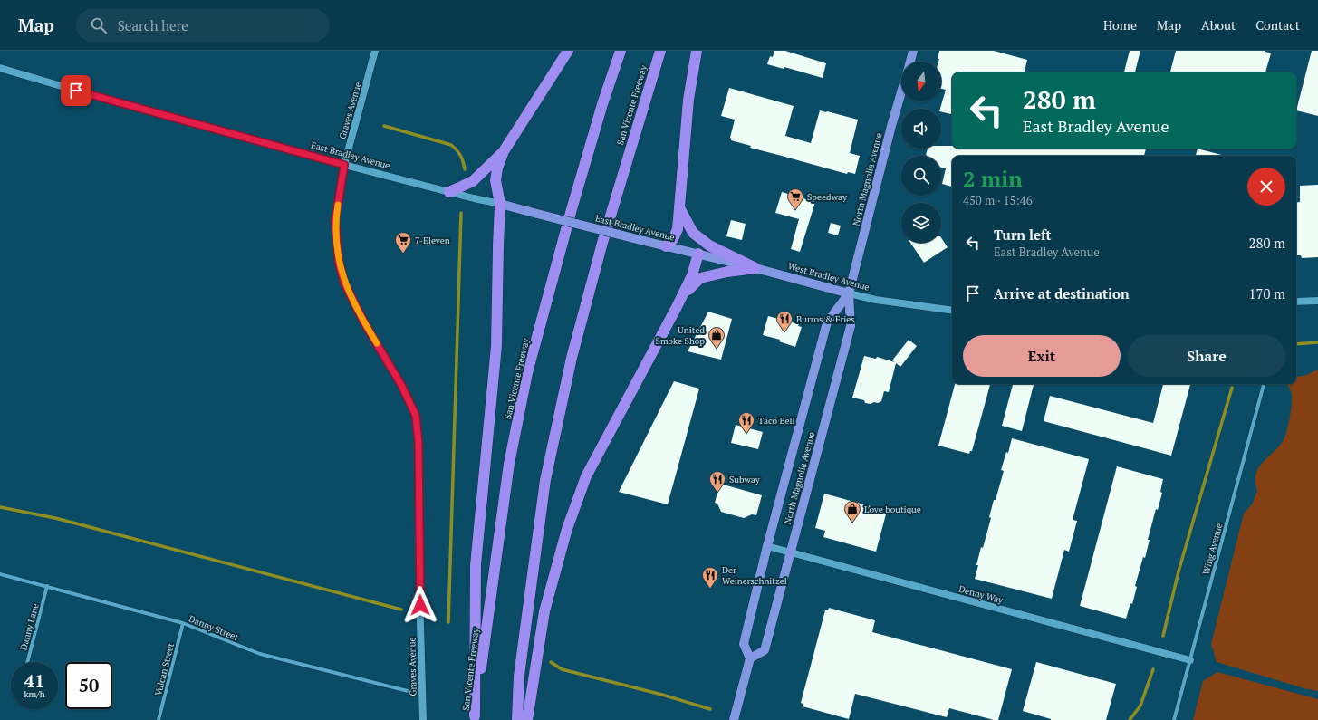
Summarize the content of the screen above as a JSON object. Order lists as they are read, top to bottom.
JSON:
{
  "streets": {
    "highway": ["San Vicente Freeway"],
    "main road": [
      "Graves Avenue",
      "East Bradley Avenue",
      "North Magnolia Avenue",
      "West Bradley Avenue",
      "Denny Way"
    ],
    "street": [
      "Wing Avenue",
      "Danny Lane",
      "Danny Street",
      "Vulcan Street"
    ]
  },
  "crossings": [
    ["Graves Avenue", "East Bradley Avenue"],
    ["Graves Avenue", "Danny Street"],
    ["East Bradley Avenue", "West Bradley Avenue"],
    ["North Magnolia Avenue", "West Bradley Avenue"],
    ["North Magnolia Avenue", "Denny Way"],
    ["Wing Avenue", "Denny Way"],
    ["Danny Lane", "Danny Street"],
    ["Danny Street", "Vulcan Street"]
  ],
  "places": {
    "supermarket": ["Speedway", "7-Eleven"],
    "restaurant": [
      "Burros & Fries",
      "Taco Bell",
      "Subway",
      "Der Weinerschnitzel"
    ],
    "shop": ["United Smoke Shop", "Love boutique"]
  },
  "north": "bottom",
  "page": {
    "header": "Map",
    "search": "Search here",
    "nav": [
      "Home",
      "Map",
      "About",
      "Contact"
    ],
    "turn": ["280 m", "East Bradley Avenue"],
    "heading": ["2 min", "450 m · 15:46"],
    "list": [
      {
        "name": "Turn left",
        "note": "East Bradley Avenue",
        "value": "280 m"
      },
      {
        "name": "Arrive at destination",
        "value": "170 m"
      }
    ],
    "buttons": ["Exit", "Share"],
    "speed": "41 km/h",
    "limit": "50"
  }
}
